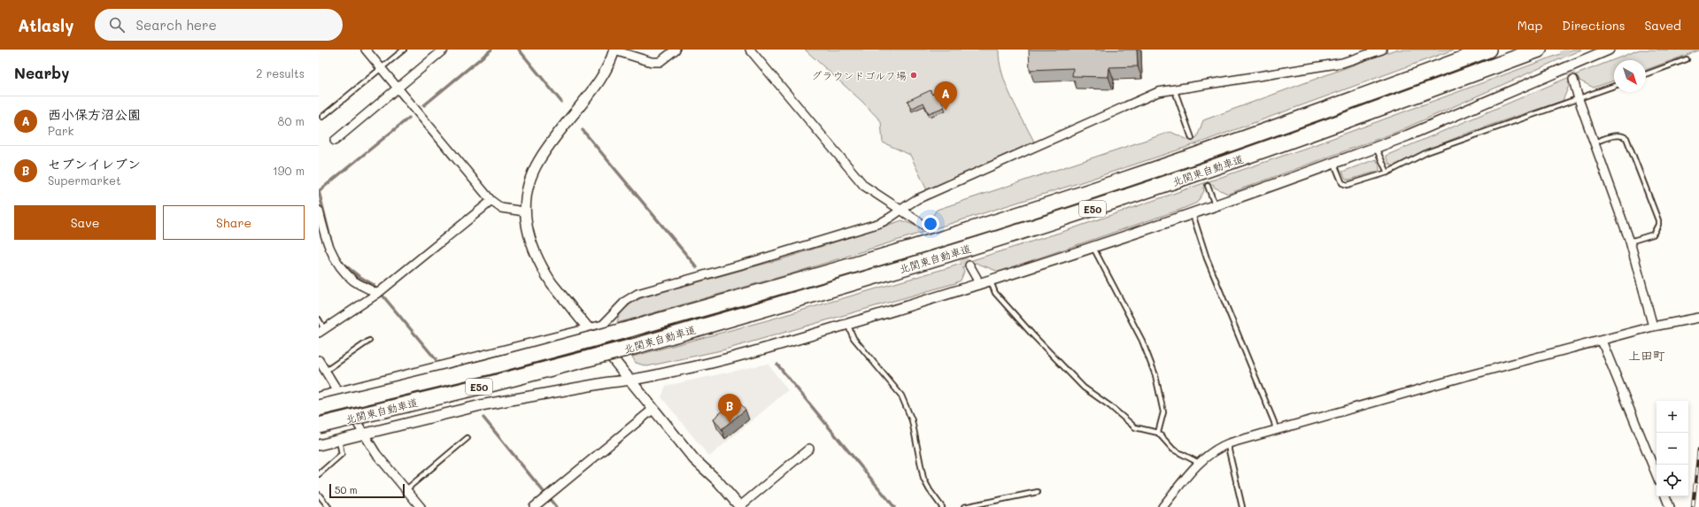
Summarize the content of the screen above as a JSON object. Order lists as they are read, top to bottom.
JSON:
{
  "streets": {
    "highway": ["北関東自動車道", "E50"]
  },
  "districts": ["上田町"],
  "places": ["グラウンドゴルフ場"],
  "scale_bar": "50 m",
  "north": "bottom right",
  "page": {
    "header": "Atlasly",
    "search": "Search here",
    "nav": ["Map", "Directions", "Saved"],
    "heading": ["Nearby", "2 results"],
    "pins": ["A", "B"],
    "list": [
      {
        "mark": "A",
        "name": "西小保方沼公園",
        "note": "Park",
        "value": "80 m"
      },
      {
        "mark": "B",
        "name": "セブンイレブン",
        "note": "Supermarket",
        "value": "190 m"
      }
    ],
    "buttons": ["Save", "Share"],
    "map_buttons": ["+", "−"],
    "scale": "50 m"
  }
}
